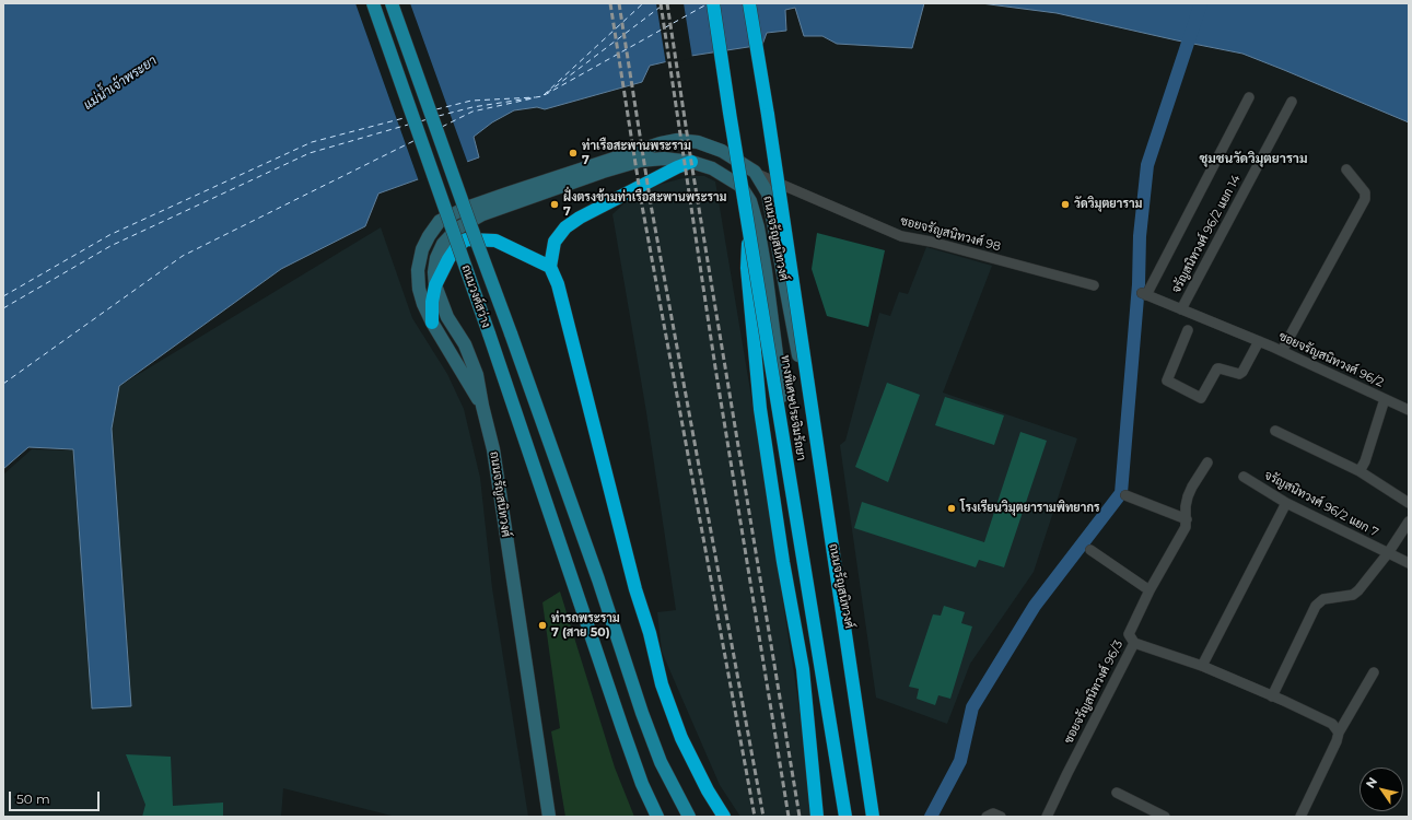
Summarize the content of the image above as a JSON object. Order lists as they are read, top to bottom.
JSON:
{
  "streets": {
    "highway": ["ทางพิเศษประจิมรัถยา"],
    "main road": ["ถนนจรัญสนิทวงศ์", "ถนนวงศ์สว่าง"],
    "street": [
      "ซอยจรัญสนิทวงศ์ 98",
      "จรัญสนิทวงศ์ 96/2 แยก 14",
      "ซอยจรัญสนิทวงศ์ 96/2",
      "จรัญสนิทวงศ์ 96/2 แยก 7",
      "ซอยจรัญสนิทวงศ์ 96/3"
    ]
  },
  "crossings": [
    ["ซอยจรัญสนิทวงศ์ 98", "ถนนจรัญสนิทวงศ์"],
    ["จรัญสนิทวงศ์ 96/2 แยก 14", "ซอยจรัญสนิทวงศ์ 96/2"]
  ],
  "districts": ["ชุมชนวัดวิมุตยาราม"],
  "water": ["แม่น้ำเจ้าพระยา"],
  "places": [
    "ท่าเรือสะพานพระราม 7",
    "ฝั่งตรงข้ามท่าเรือสะพานพระราม 7",
    "วัดวิมุตยาราม",
    "โรงเรียนวิมุตยารามพิทยากร",
    "ท่ารถพระราม 7 (สาย 50)"
  ],
  "scale_bar": "50 m",
  "north": "top left"
}
